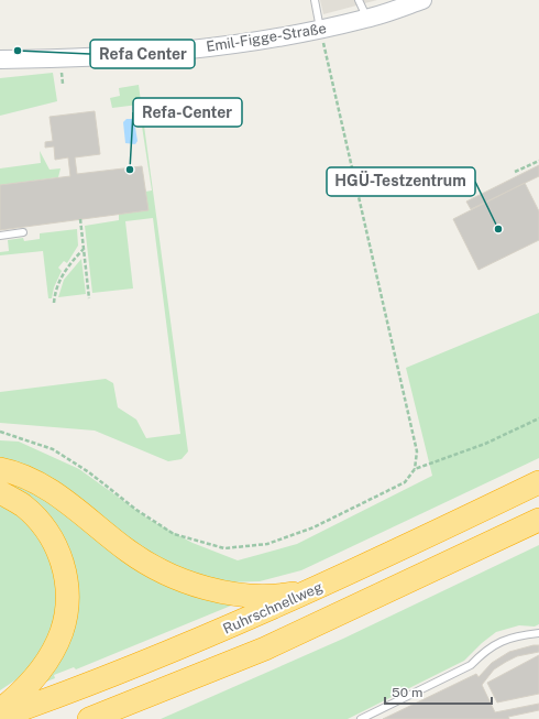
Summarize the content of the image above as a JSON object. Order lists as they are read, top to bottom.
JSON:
{
  "streets": {
    "highway": ["Ruhrschnellweg"],
    "street": ["Emil-Figge-Straße"]
  },
  "places": ["Refa Center", "Refa-Center", "HGÜ-Testzentrum"],
  "scale_bar": "50 m"
}
